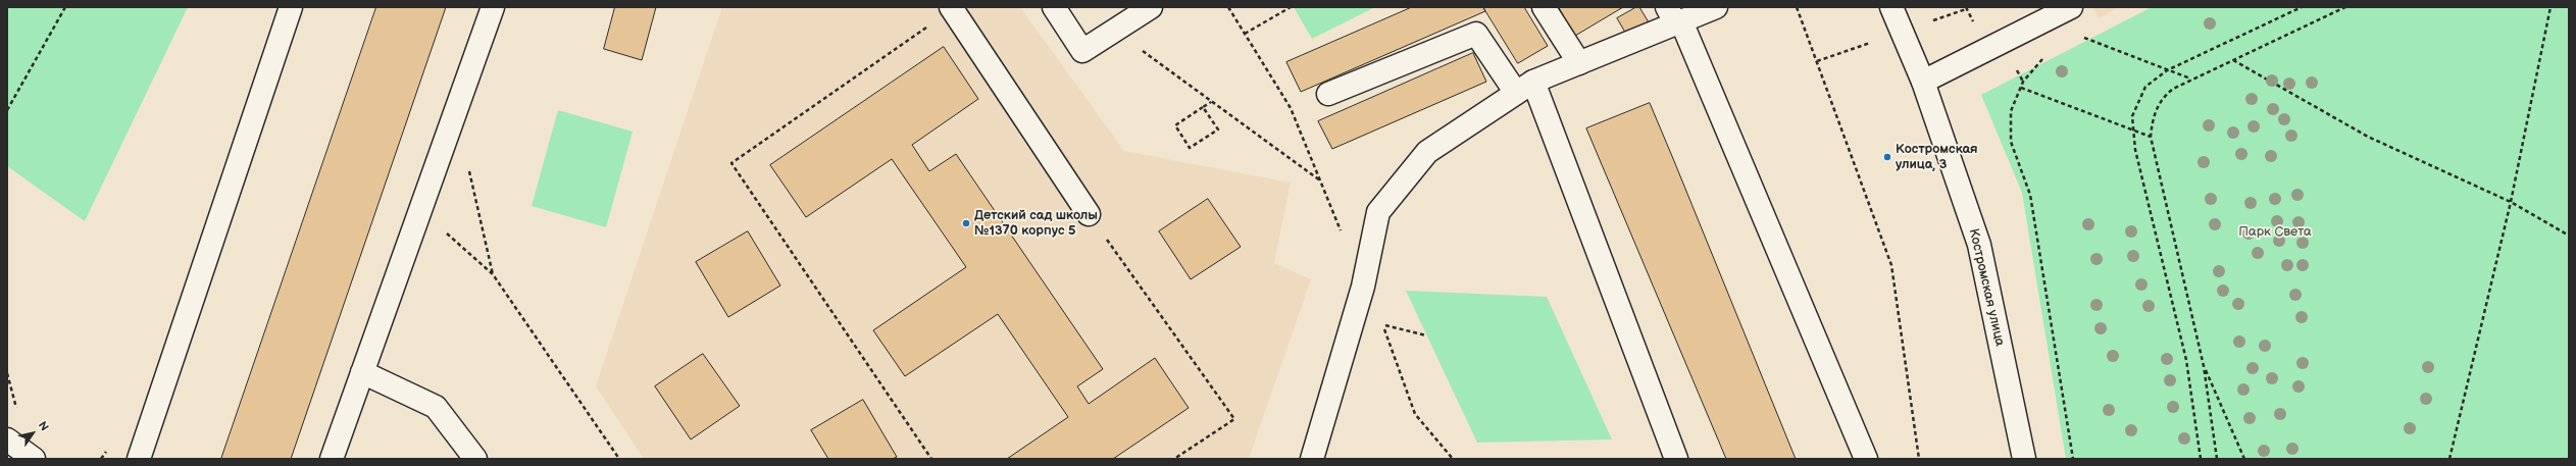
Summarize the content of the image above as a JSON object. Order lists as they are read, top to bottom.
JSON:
{
  "streets": {
    "street": ["Костромская улица"]
  },
  "parks": ["Парк Света"],
  "places": ["Костромская улица, 3", "Детский сад школы №1370 корпус 5"],
  "north": "top right"
}
